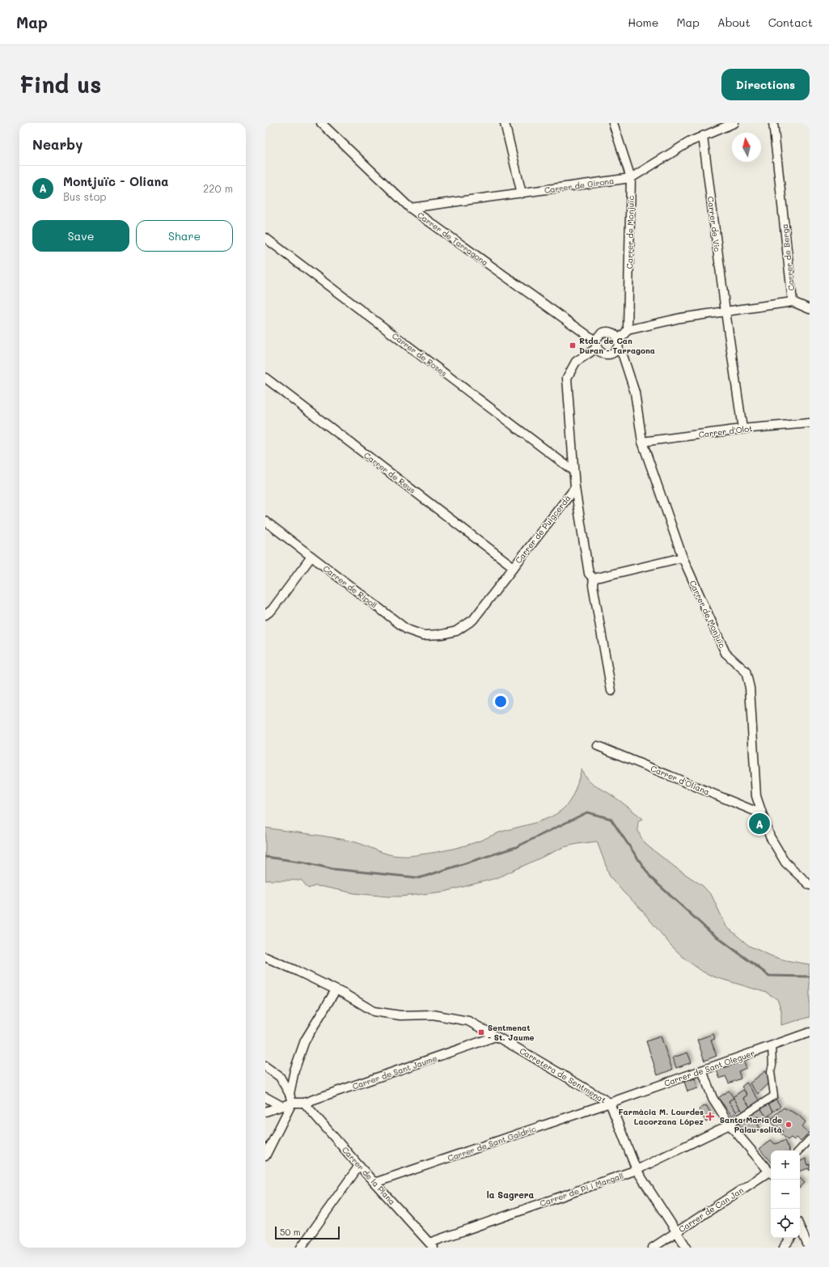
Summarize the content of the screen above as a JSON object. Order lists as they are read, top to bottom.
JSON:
{
  "streets": {
    "street": [
      "Carrer de Girona",
      "Carrer de Vic",
      "Carrer de Monjuïc",
      "Carrer de Tarragona",
      "Carrer de Berga",
      "Carrer de Roses",
      "Carrer d'Olot",
      "Carrer de Reus",
      "Carrer de Puigcerdà",
      "Carrer de Ripoll",
      "Carrer d'Oliana",
      "Carrer de Sant Oleguer",
      "Carrer de Sant Jaume",
      "Carretera de Sentmenat",
      "Carrer de Sant Galdric",
      "Carrer de la Plana",
      "Carrer de Pi i Margall",
      "Carrer de Can Jan"
    ]
  },
  "crossings": [
    ["Carrer de Girona", "Carrer de Vic"],
    ["Carrer de Girona", "Carrer de Monjuïc"],
    ["Carrer de Girona", "Carrer de Tarragona"],
    ["Carrer de Vic", "Carrer de Berga"],
    ["Carrer de Vic", "Carrer d'Olot"],
    ["Carrer de Monjuïc", "Carrer de Tarragona"],
    ["Carrer de Monjuïc", "Carrer de Berga"],
    ["Carrer de Monjuïc", "Carrer d'Olot"],
    ["Carrer de Monjuïc", "Carrer de Puigcerdà"],
    ["Carrer de Monjuïc", "Carrer d'Oliana"],
    ["Carrer de Tarragona", "Carrer de Puigcerdà"],
    ["Carrer de Roses", "Carrer de Puigcerdà"],
    ["Carrer de Reus", "Carrer de Puigcerdà"],
    ["Carrer de Puigcerdà", "Carrer de Ripoll"],
    ["Carrer de Sant Oleguer", "Carretera de Sentmenat"],
    ["Carrer de Sant Oleguer", "Carrer de Sant Galdric"],
    ["Carrer de Sant Jaume", "Carretera de Sentmenat"],
    ["Carrer de Sant Jaume", "Carrer de la Plana"],
    ["Carretera de Sentmenat", "Carrer de Sant Galdric"],
    ["Carrer de Sant Galdric", "Carrer de la Plana"],
    ["Carrer de la Plana", "Carrer de Pi i Margall"]
  ],
  "districts": ["la Sagrera"],
  "places": {
    "transit": ["Rtda. de Can Duran - Tarragona", "Sentmenat - St. Jaume"],
    "health": ["Farmàcia M. Lourdes Lacorzana López"],
    "other": ["Santa Maria de Palau-solità"]
  },
  "scale_bar": "50 m",
  "north": "top",
  "page": {
    "header": "Map",
    "nav": [
      "Home",
      "Map",
      "About",
      "Contact"
    ],
    "buttons": [
      "Directions",
      ["Save", "Share"]
    ],
    "title": "Find us",
    "heading": "Nearby",
    "list": [
      {
        "mark": "A",
        "name": "Montjuïc - Oliana",
        "note": "Bus stop",
        "value": "220 m"
      }
    ],
    "pins": "A",
    "map_buttons": ["+", "−"],
    "scale": "50 m"
  }
}
